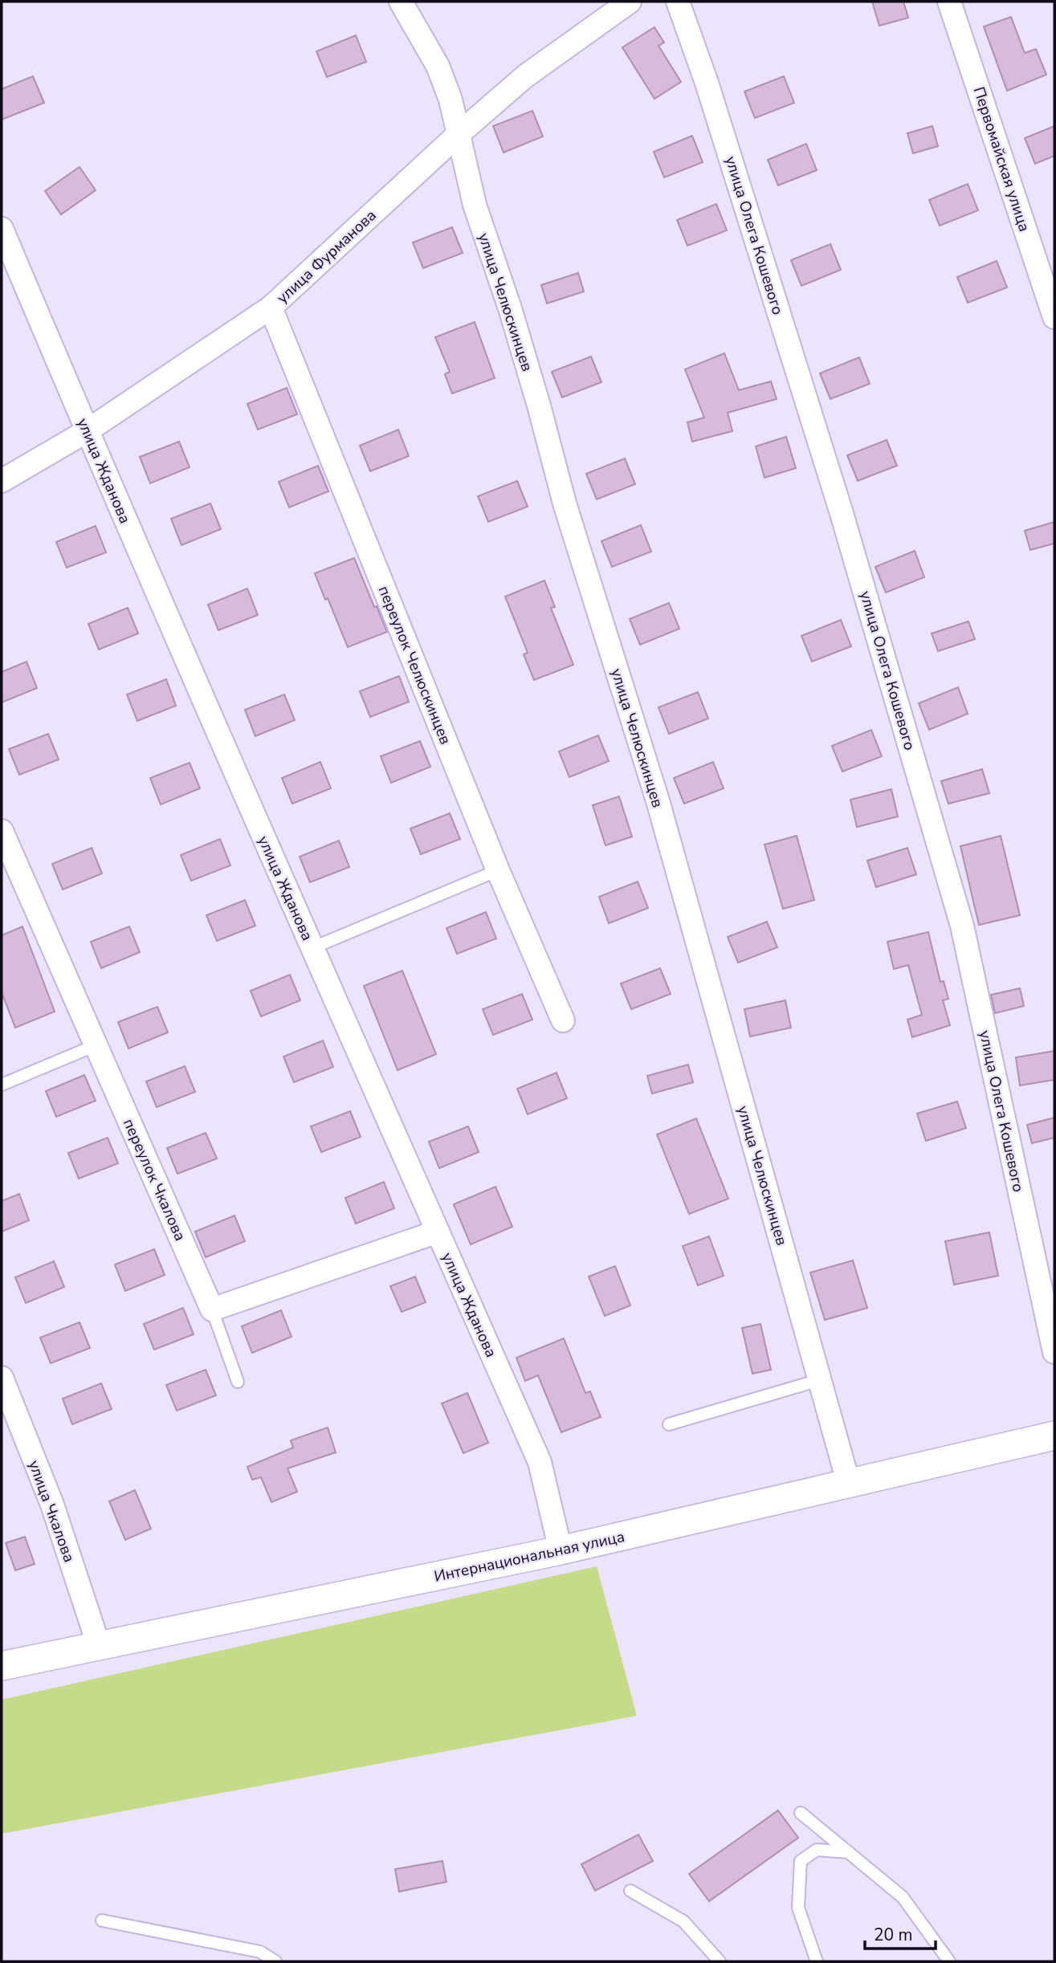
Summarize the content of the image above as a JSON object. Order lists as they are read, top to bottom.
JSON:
{
  "streets": {
    "street": [
      "Первомайская улица",
      "улица Олега Кошевого",
      "улица Фурманова",
      "улица Челюскинцев",
      "улица Жданова",
      "переулок Челюскинцев",
      "переулок Чкалова",
      "улица Чкалова",
      "Интернациональная улица"
    ]
  },
  "crossings": [
    ["улица Фурманова", "улица Челюскинцев"],
    ["улица Фурманова", "улица Жданова"],
    ["улица Фурманова", "переулок Челюскинцев"],
    ["улица Челюскинцев", "Интернациональная улица"],
    ["улица Жданова", "Интернациональная улица"],
    ["улица Чкалова", "Интернациональная улица"]
  ],
  "scale_bar": "20 m"
}
